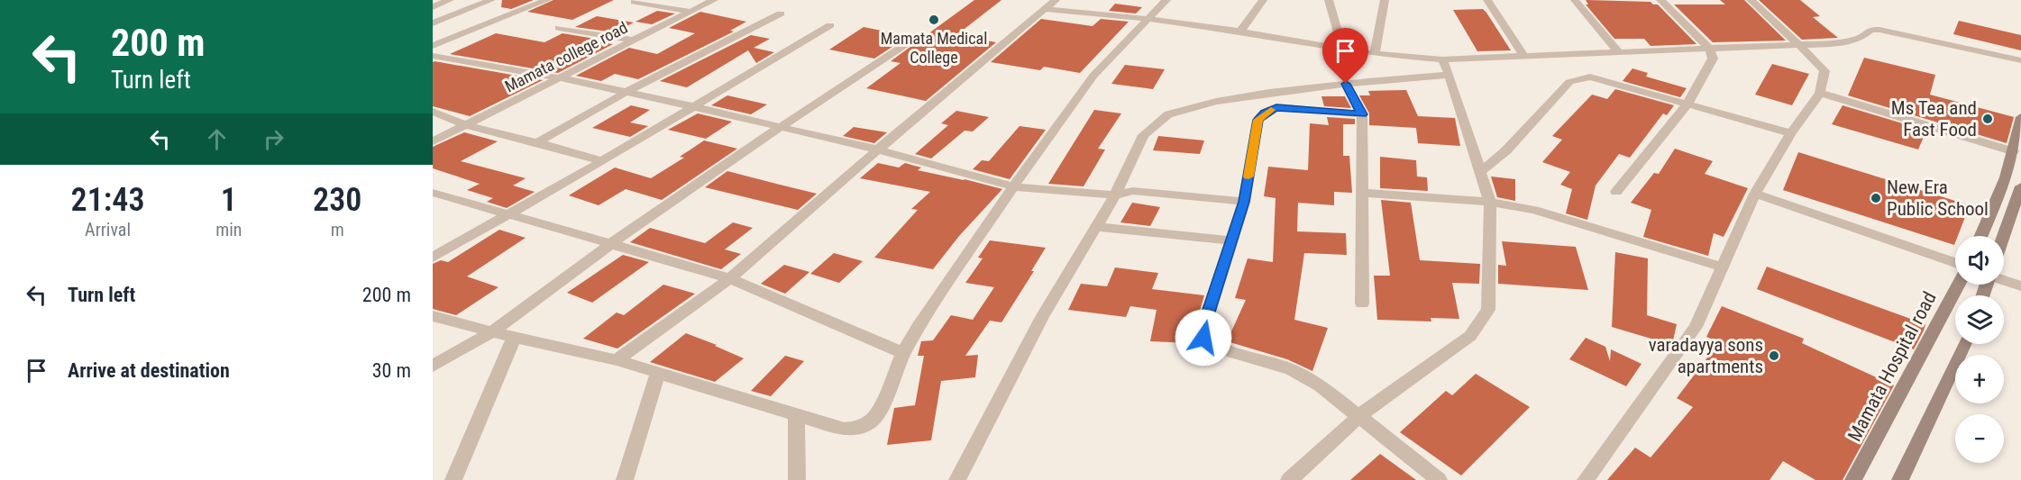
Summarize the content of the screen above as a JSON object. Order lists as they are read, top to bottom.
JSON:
{
  "streets": {
    "street": ["Mamata college road", "Mamata Hospital road"]
  },
  "places": [
    "Mamata Medical College",
    "Ms Tea and Fast Food",
    "New Era Public School",
    "varadayya sons apartments"
  ],
  "page": {
    "turn": ["200 m", "Turn left"],
    "eta": [
      "21:43",
      "Arrival",
      "1",
      "min",
      "230",
      "m"
    ],
    "map_buttons": ["+", "−"],
    "list": [
      {
        "name": "Turn left",
        "value": "200 m"
      },
      {
        "name": "Arrive at destination",
        "value": "30 m"
      }
    ]
  }
}
